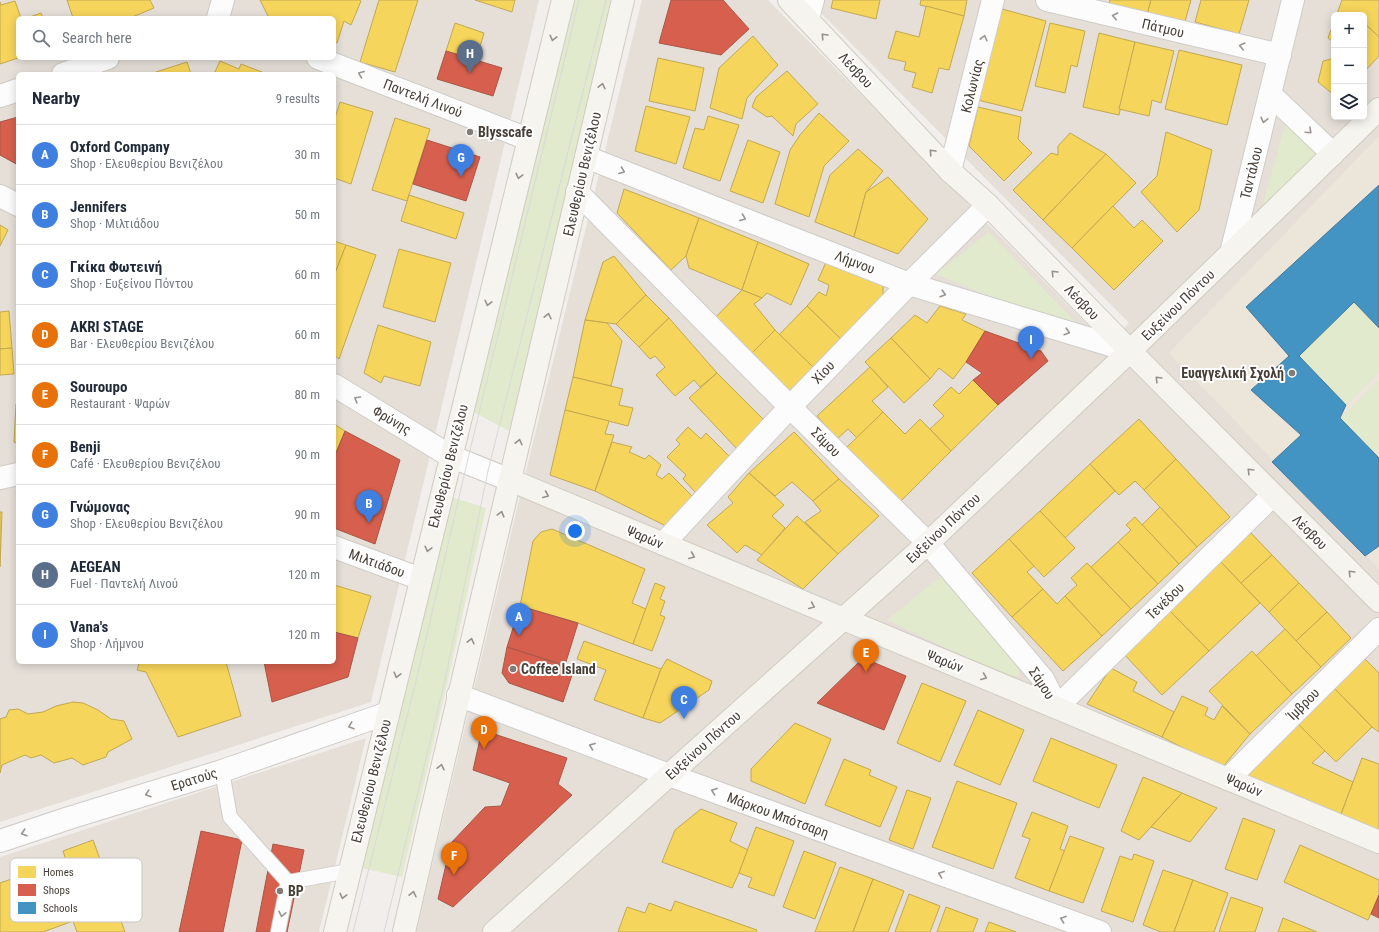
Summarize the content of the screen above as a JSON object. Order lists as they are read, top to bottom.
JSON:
{
  "streets": {
    "street": [
      "Πάτμου",
      "Λέσβου",
      "Κολωνίας",
      "Παντελή Λινού",
      "Ταντάλου",
      "Ελευθερίου Βενιζέλου",
      "Λήμνου",
      "Ευξείνου Πόντου",
      "Χίου",
      "Φρύνης",
      "Σάμου",
      "Ψαρών",
      "Μιλτιάδου",
      "Τενέδου",
      "Ίμβρου",
      "Ερατούς",
      "Μάρκου Μπότσαρη"
    ]
  },
  "crossings": [
    ["Πάτμου", "Ταντάλου"],
    ["Λέσβου", "Κολωνίας"],
    ["Λέσβου", "Λήμνου"],
    ["Λέσβου", "Ευξείνου Πόντου"],
    ["Λέσβου", "Χίου"],
    ["Λέσβου", "Τενέδου"],
    ["Παντελή Λινού", "Ελευθερίου Βενιζέλου"],
    ["Ταντάλου", "Ευξείνου Πόντου"],
    ["Ελευθερίου Βενιζέλου", "Λήμνου"],
    ["Ελευθερίου Βενιζέλου", "Φρύνης"],
    ["Ελευθερίου Βενιζέλου", "Σάμου"],
    ["Ελευθερίου Βενιζέλου", "Ψαρών"],
    ["Ελευθερίου Βενιζέλου", "Μιλτιάδου"],
    ["Ελευθερίου Βενιζέλου", "Ερατούς"],
    ["Ελευθερίου Βενιζέλου", "Μάρκου Μπότσαρη"],
    ["Λήμνου", "Ευξείνου Πόντου"],
    ["Λήμνου", "Χίου"],
    ["Ευξείνου Πόντου", "Σάμου"],
    ["Ευξείνου Πόντου", "Ψαρών"],
    ["Ευξείνου Πόντου", "Μάρκου Μπότσαρη"],
    ["Χίου", "Σάμου"],
    ["Χίου", "Ψαρών"],
    ["Φρύνης", "Ψαρών"],
    ["Σάμου", "Ψαρών"],
    ["Σάμου", "Τενέδου"],
    ["Ψαρών", "Τενέδου"],
    ["Ψαρών", "Ίμβρου"]
  ],
  "one_way": [
    "Πάτμου",
    "Λέσβου",
    "Κολωνίας",
    "Παντελή Λινού",
    "Ταντάλου",
    "Λήμνου",
    "Φρύνης",
    "Ψαρών",
    "Ερατούς",
    "Μάρκου Μπότσαρη"
  ],
  "places": [
    "Blysscafe",
    "Ευαγγελική Σχολή",
    "Coffee Island",
    "BP"
  ],
  "legend": ["Homes", "Shops", "Schools"],
  "page": {
    "map_buttons": ["+", "−"],
    "search": "Search here",
    "pins": [
      "H",
      "G",
      "I",
      "B",
      "A",
      "E",
      "C",
      "D",
      "F"
    ],
    "heading": ["Nearby", "9 results"],
    "list": [
      {
        "mark": "A",
        "name": "Oxford Company",
        "note": "Shop · Ελευθερίου Βενιζέλου",
        "value": "30 m"
      },
      {
        "mark": "B",
        "name": "Jennifers",
        "note": "Shop · Μιλτιάδου",
        "value": "50 m"
      },
      {
        "mark": "C",
        "name": "Γκίκα Φωτεινή",
        "note": "Shop · Ευξείνου Πόντου",
        "value": "60 m"
      },
      {
        "mark": "D",
        "name": "AKRI STAGE",
        "note": "Bar · Ελευθερίου Βενιζέλου",
        "value": "60 m"
      },
      {
        "mark": "E",
        "name": "Souroupo",
        "note": "Restaurant · Ψαρών",
        "value": "80 m"
      },
      {
        "mark": "F",
        "name": "Benji",
        "note": "Café · Ελευθερίου Βενιζέλου",
        "value": "90 m"
      },
      {
        "mark": "G",
        "name": "Γνώμονας",
        "note": "Shop · Ελευθερίου Βενιζέλου",
        "value": "90 m"
      },
      {
        "mark": "H",
        "name": "AEGEAN",
        "note": "Fuel · Παντελή Λινού",
        "value": "120 m"
      },
      {
        "mark": "I",
        "name": "Vana's",
        "note": "Shop · Λήμνου",
        "value": "120 m"
      }
    ]
  }
}
